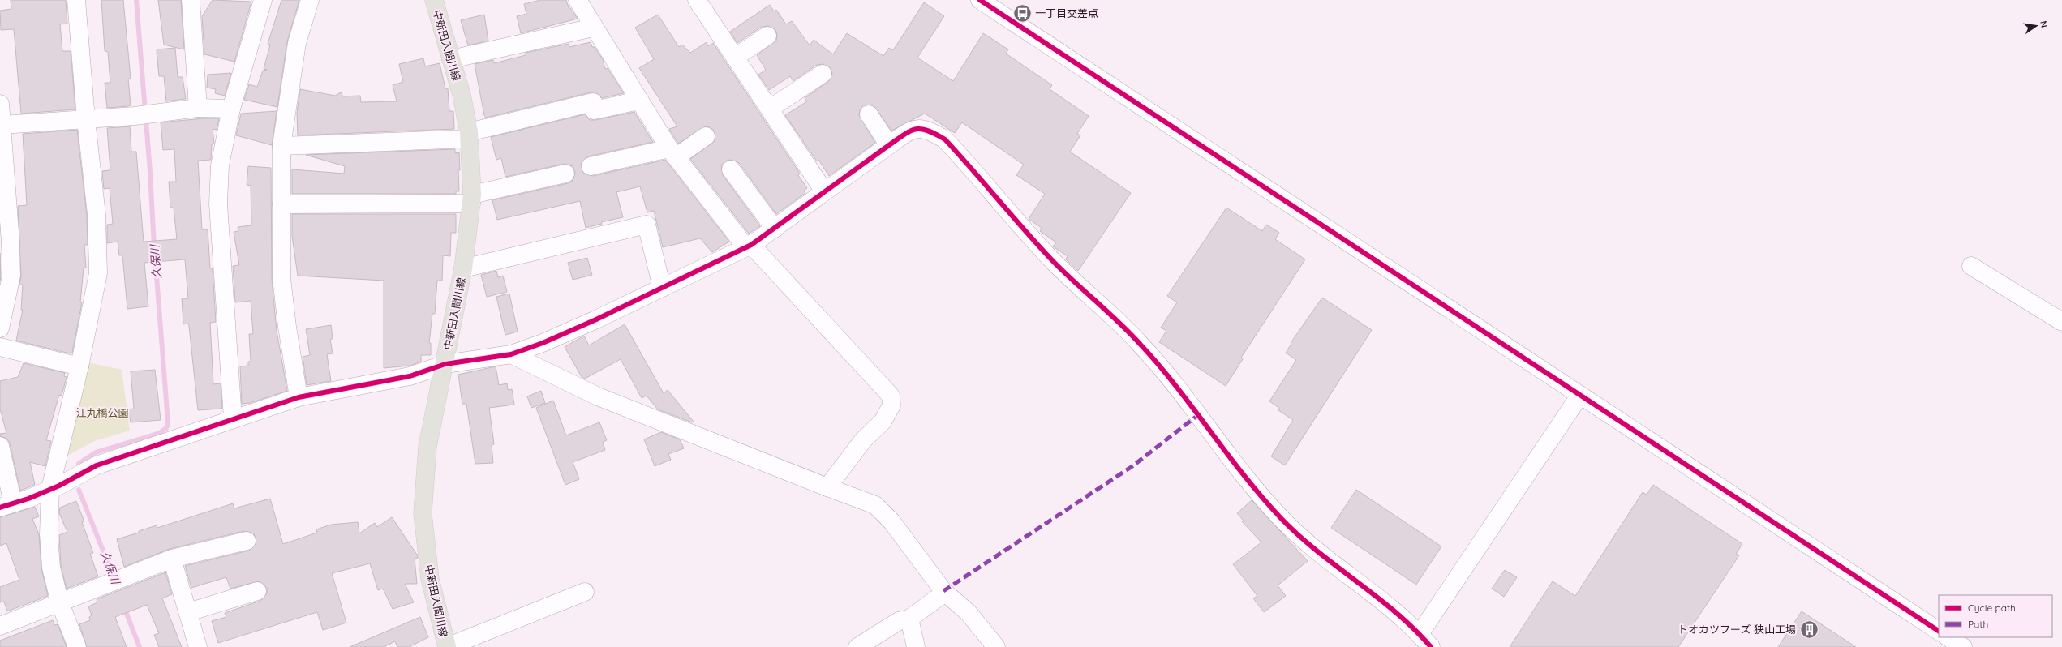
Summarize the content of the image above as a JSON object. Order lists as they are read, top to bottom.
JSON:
{
  "streets": {
    "main road": ["中新田入間川線"]
  },
  "water": ["久保川"],
  "parks": ["江丸橋公園"],
  "places": {
    "bus stop": ["一丁目交差点"],
    "building": ["トオカツフーズ 狭山工場"]
  },
  "legend": ["Cycle path", "Path"],
  "north": "right"
}
